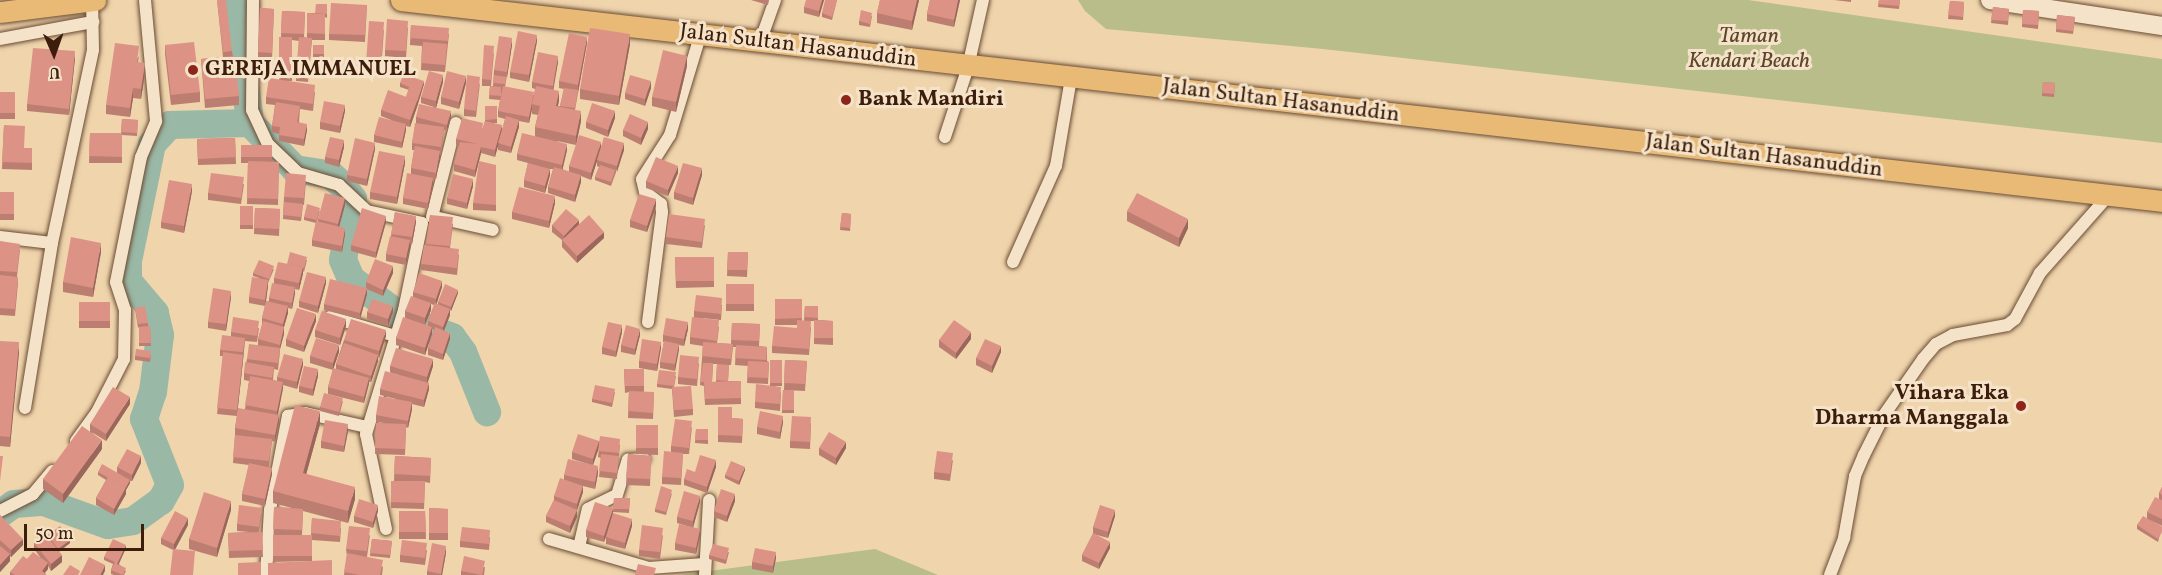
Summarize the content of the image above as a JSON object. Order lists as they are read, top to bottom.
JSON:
{
  "streets": {
    "highway": ["Jalan Sultan Hasanuddin"]
  },
  "parks": ["Taman Kendari Beach"],
  "places": ["GEREJA IMMANUEL", "Bank Mandiri", "Vihara Eka Dharma Manggala"],
  "scale_bar": "50 m",
  "north": "bottom"
}
